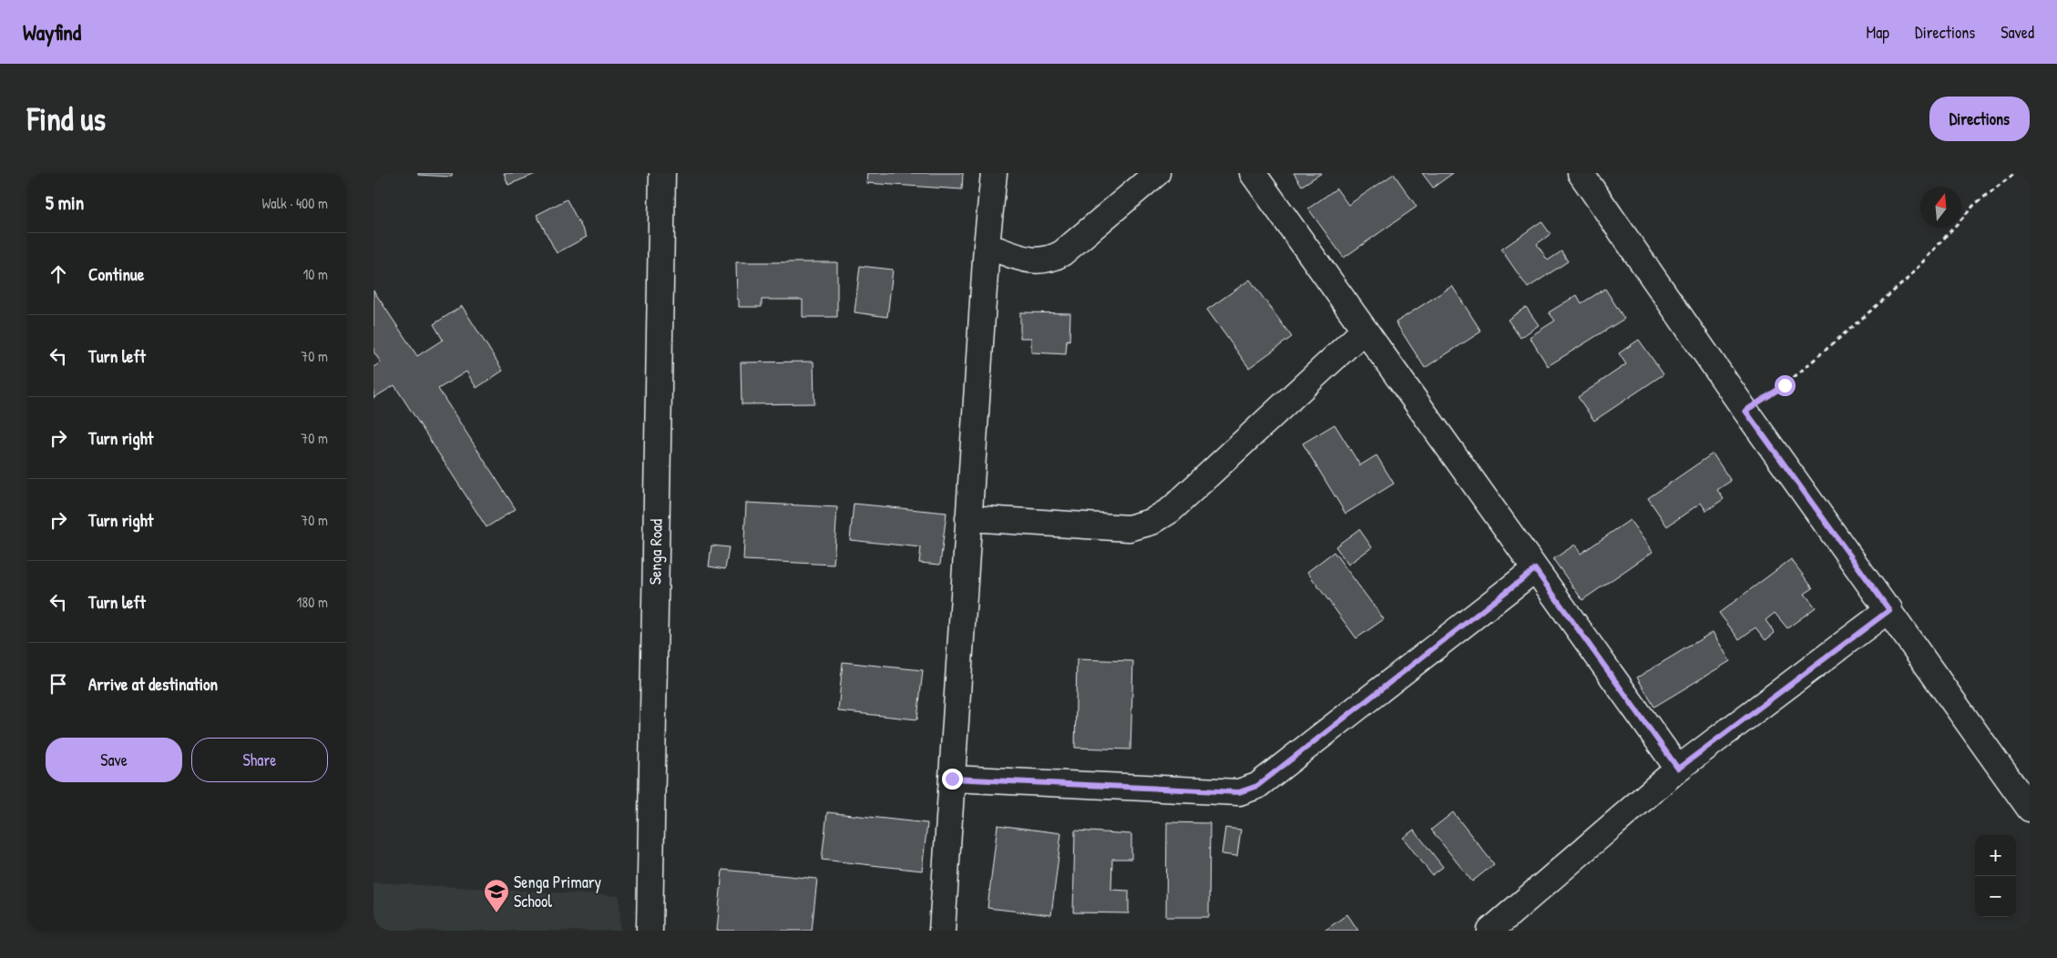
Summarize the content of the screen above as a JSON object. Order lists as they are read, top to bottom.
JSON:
{
  "streets": {
    "street": ["Senga Road"]
  },
  "places": {
    "school or university": ["Senga Primary School"]
  },
  "north": "top",
  "page": {
    "header": "Wayfind",
    "nav": ["Map", "Directions", "Saved"],
    "buttons": [
      "Directions",
      ["Save", "Share"]
    ],
    "title": "Find us",
    "heading": ["5 min", "Walk · 400 m"],
    "list": [
      ["Continue", "10 m"],
      ["Turn left", "70 m"],
      ["Turn right", "70 m"],
      ["Turn right", "70 m"],
      ["Turn left", "180 m"],
      "Arrive at destination"
    ],
    "map_buttons": ["+", "−"]
  }
}
